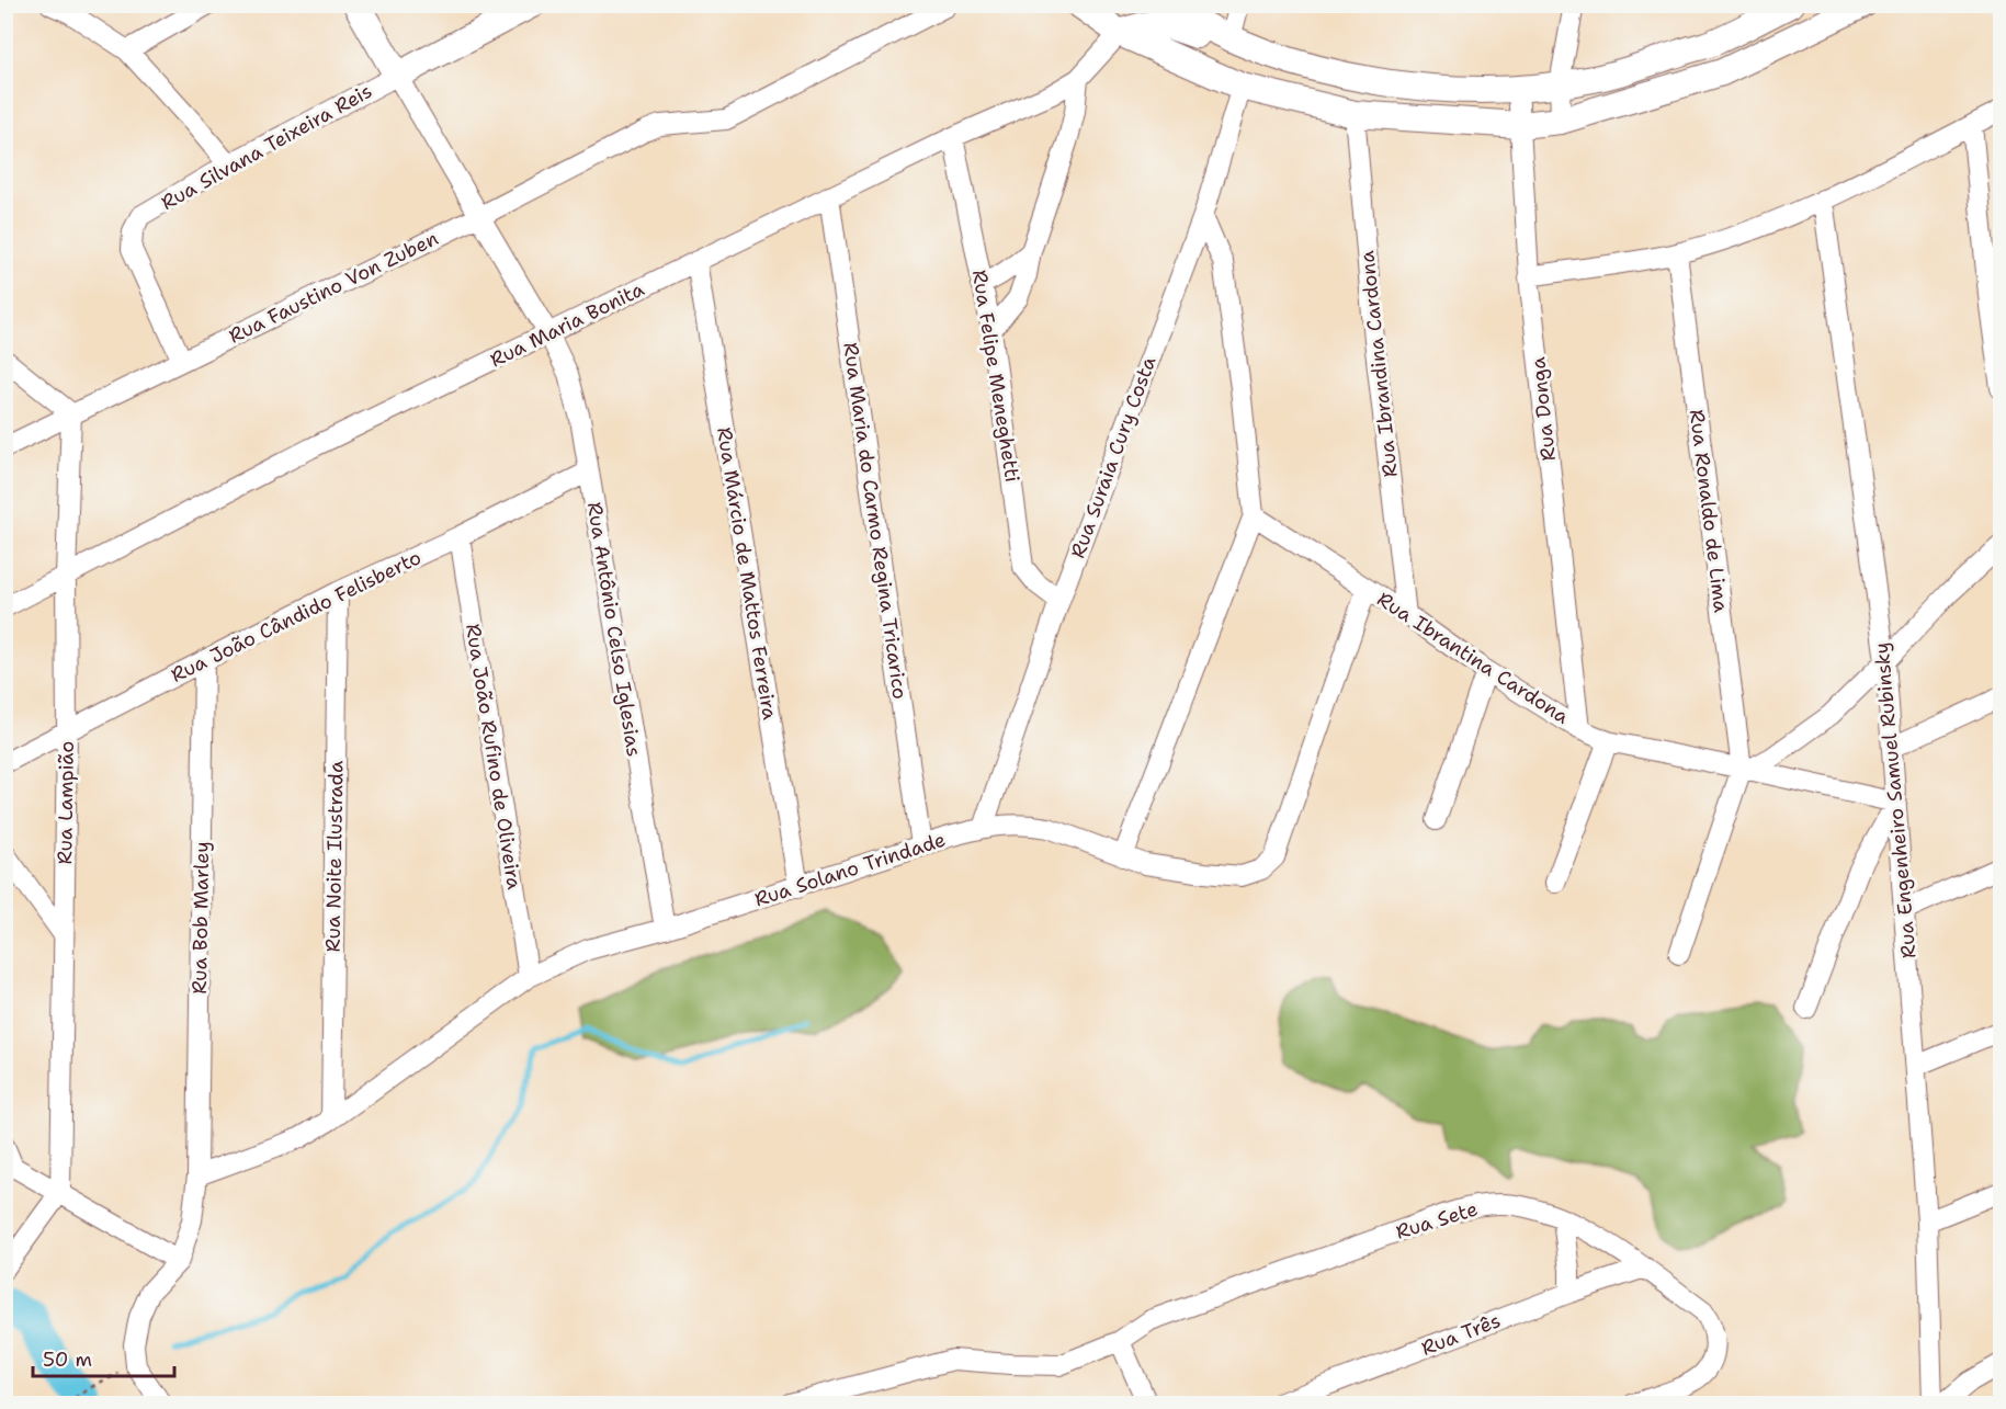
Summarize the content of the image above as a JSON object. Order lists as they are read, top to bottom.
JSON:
{
  "streets": {
    "main road": ["Rua Silvana Teixeira Reis"],
    "street": [
      "Rua Faustino Von Zuben",
      "Rua Maria Bonita",
      "Rua Ibrandina Cardona",
      "Rua Felipe Meneghetti",
      "Rua Donga",
      "Rua Suraia Cury Costa",
      "Rua Ronaldo de Lima",
      "Rua Maria do Carmo Regina Tricarico",
      "Rua Márcio de Mattos Ferreira",
      "Rua João Cândido Felisberto",
      "Rua Antônio Celso Iglesias",
      "Rua Ibrantina Cardona",
      "Rua João Rufino de Oliveira",
      "Rua Engenheiro Samuel Rubinsky",
      "Rua Lampião",
      "Rua Noite Ilustrada",
      "Rua Solano Trindade",
      "Rua Bob Marley",
      "Rua Sete",
      "Rua Três"
    ]
  },
  "crossings": [
    ["Rua Silvana Teixeira Reis", "Rua Faustino Von Zuben"],
    ["Rua Silvana Teixeira Reis", "Rua Antônio Celso Iglesias"],
    ["Rua Faustino Von Zuben", "Rua Antônio Celso Iglesias"],
    ["Rua Faustino Von Zuben", "Rua Lampião"],
    ["Rua Maria Bonita", "Rua Felipe Meneghetti"],
    ["Rua Maria Bonita", "Rua Maria do Carmo Regina Tricarico"],
    ["Rua Maria Bonita", "Rua Márcio de Mattos Ferreira"],
    ["Rua Maria Bonita", "Rua Antônio Celso Iglesias"],
    ["Rua Maria Bonita", "Rua Lampião"],
    ["Rua Ibrandina Cardona", "Rua Ibrantina Cardona"],
    ["Rua Felipe Meneghetti", "Rua Suraia Cury Costa"],
    ["Rua Donga", "Rua Ibrantina Cardona"],
    ["Rua Suraia Cury Costa", "Rua Solano Trindade"],
    ["Rua Ronaldo de Lima", "Rua Ibrantina Cardona"],
    ["Rua Maria do Carmo Regina Tricarico", "Rua Solano Trindade"],
    ["Rua Márcio de Mattos Ferreira", "Rua Solano Trindade"],
    ["Rua João Cândido Felisberto", "Rua Antônio Celso Iglesias"],
    ["Rua João Cândido Felisberto", "Rua João Rufino de Oliveira"],
    ["Rua João Cândido Felisberto", "Rua Lampião"],
    ["Rua João Cândido Felisberto", "Rua Noite Ilustrada"],
    ["Rua João Cândido Felisberto", "Rua Bob Marley"],
    ["Rua Antônio Celso Iglesias", "Rua Solano Trindade"],
    ["Rua Ibrantina Cardona", "Rua Engenheiro Samuel Rubinsky"],
    ["Rua Ibrantina Cardona", "Rua Solano Trindade"],
    ["Rua João Rufino de Oliveira", "Rua Solano Trindade"],
    ["Rua Noite Ilustrada", "Rua Solano Trindade"],
    ["Rua Solano Trindade", "Rua Bob Marley"],
    ["Rua Sete", "Rua Três"]
  ],
  "scale_bar": "50 m"
}
